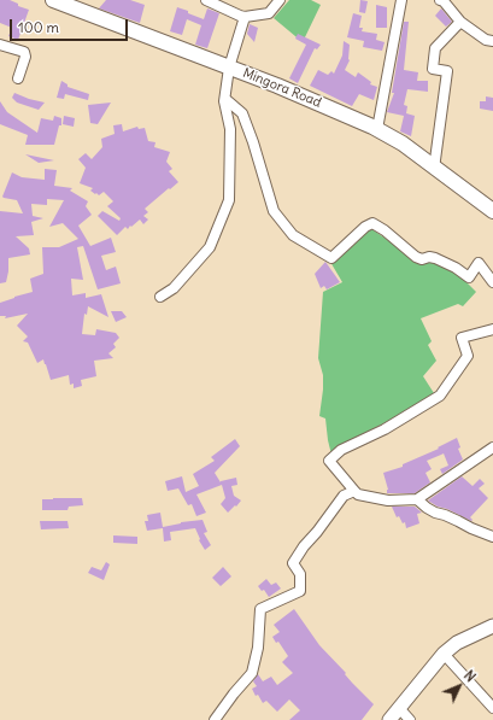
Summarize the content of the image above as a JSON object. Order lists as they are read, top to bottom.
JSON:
{
  "streets": {
    "main road": ["Mingora Road"]
  },
  "scale_bar": "100 m",
  "north": "top right"
}
